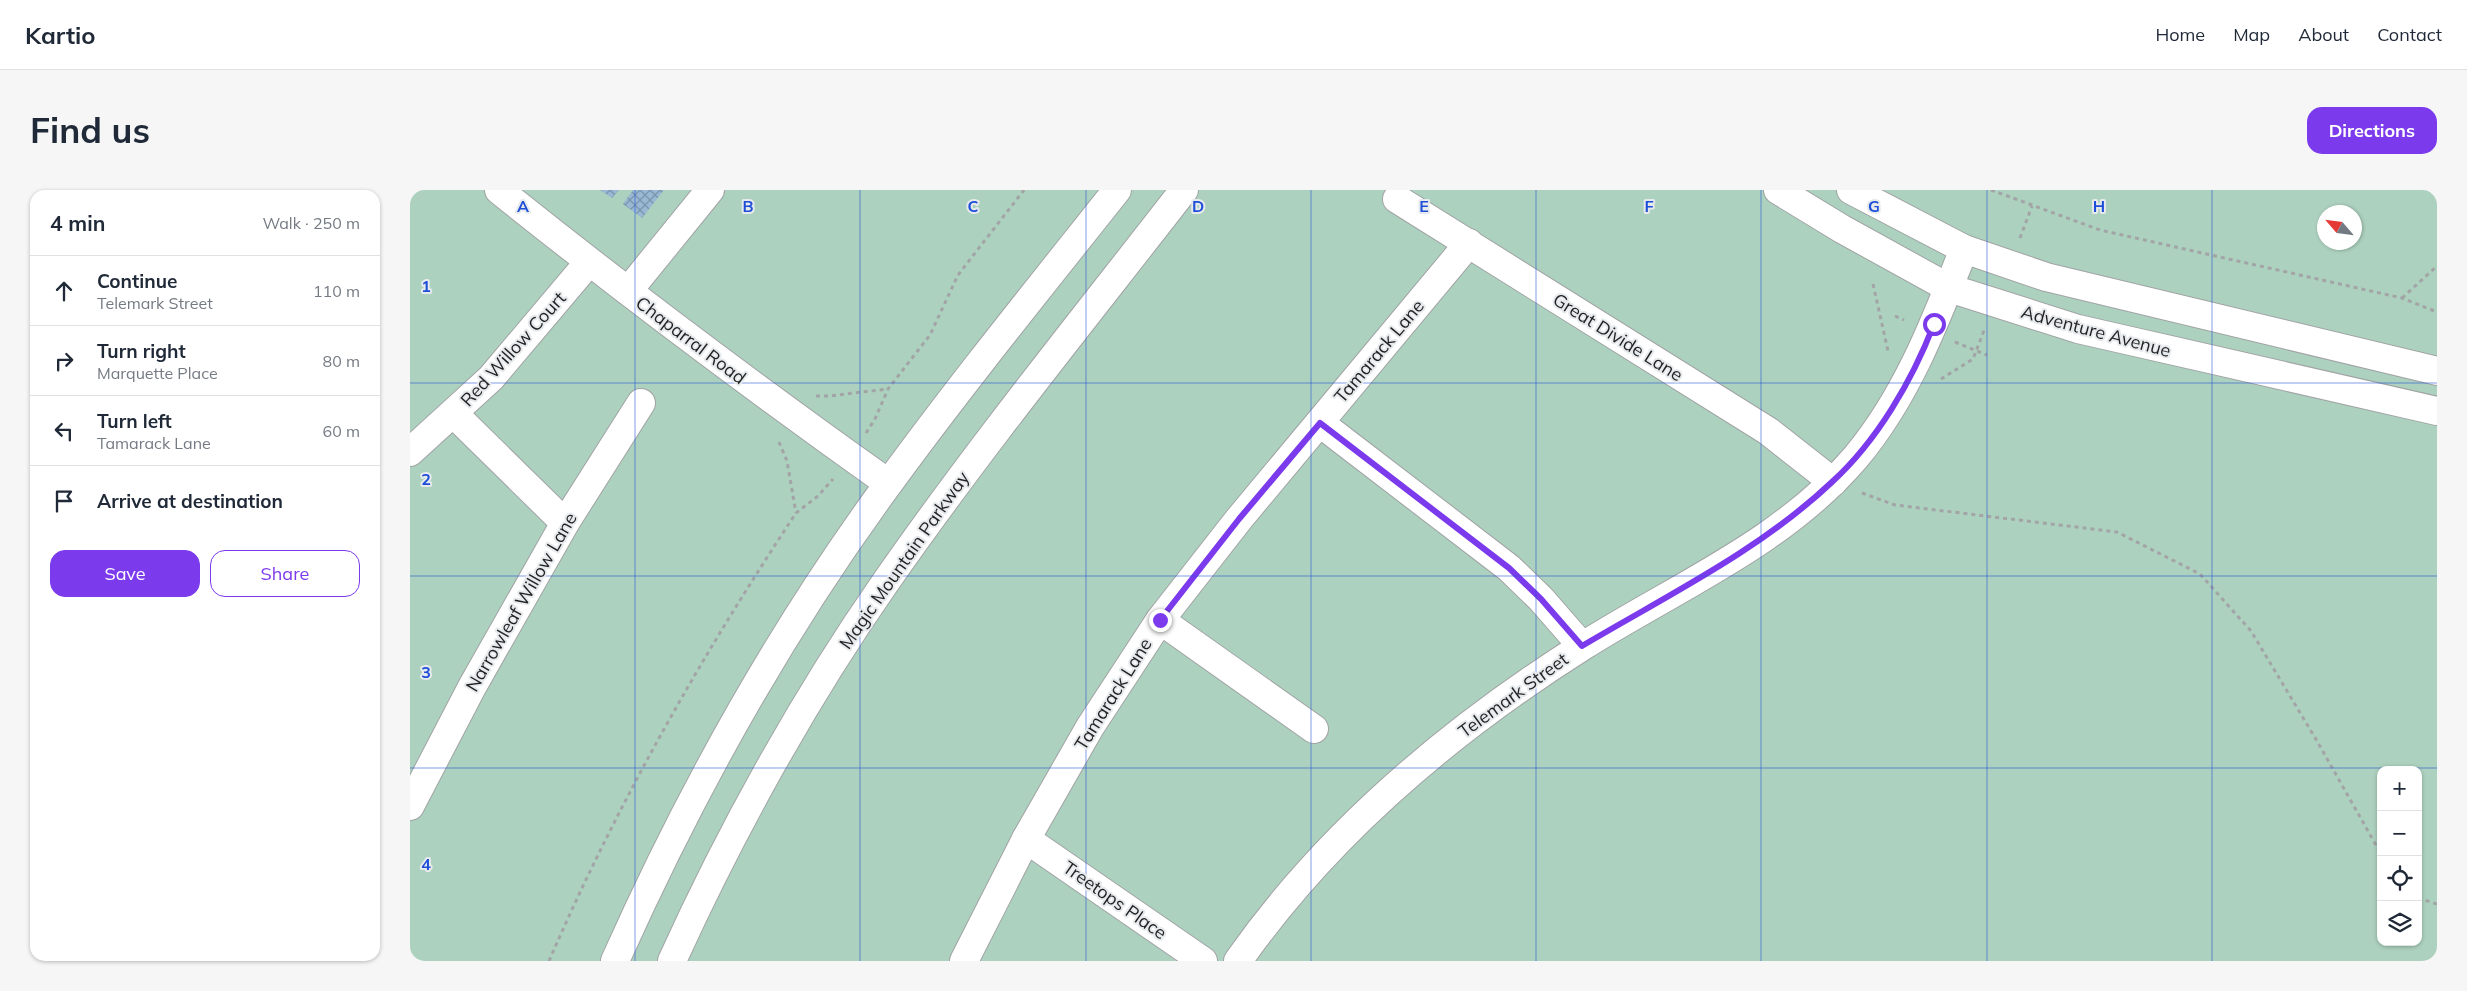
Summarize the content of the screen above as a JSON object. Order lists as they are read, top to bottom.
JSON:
{
  "streets": {
    "street": [
      "Adventure Avenue",
      "Great Divide Lane",
      "Chaparral Road",
      "Red Willow Court",
      "Tamarack Lane",
      "Magic Mountain Parkway",
      "Narrowleaf Willow Lane",
      "Telemark Street",
      "Treetops Place"
    ]
  },
  "crossings": [
    ["Adventure Avenue", "Telemark Street"],
    ["Great Divide Lane", "Tamarack Lane"],
    ["Great Divide Lane", "Telemark Street"],
    ["Chaparral Road", "Red Willow Court"],
    ["Tamarack Lane", "Treetops Place"]
  ],
  "north": "top left",
  "page": {
    "header": "Kartio",
    "nav": [
      "Home",
      "Map",
      "About",
      "Contact"
    ],
    "buttons": [
      "Directions",
      ["Save", "Share"]
    ],
    "title": "Find us",
    "heading": ["4 min", "Walk · 250 m"],
    "list": [
      ["Continue", "Telemark Street", "110 m"],
      ["Turn right", "Marquette Place", "80 m"],
      ["Turn left", "Tamarack Lane", "60 m"],
      "Arrive at destination"
    ],
    "map_buttons": ["+", "−"]
  },
  "grid": {
    "columns": [
      "A",
      "B",
      "C",
      "D",
      "E",
      "F",
      "G",
      "H"
    ],
    "rows": [
      "1",
      "2",
      "3",
      "4"
    ]
  }
}
